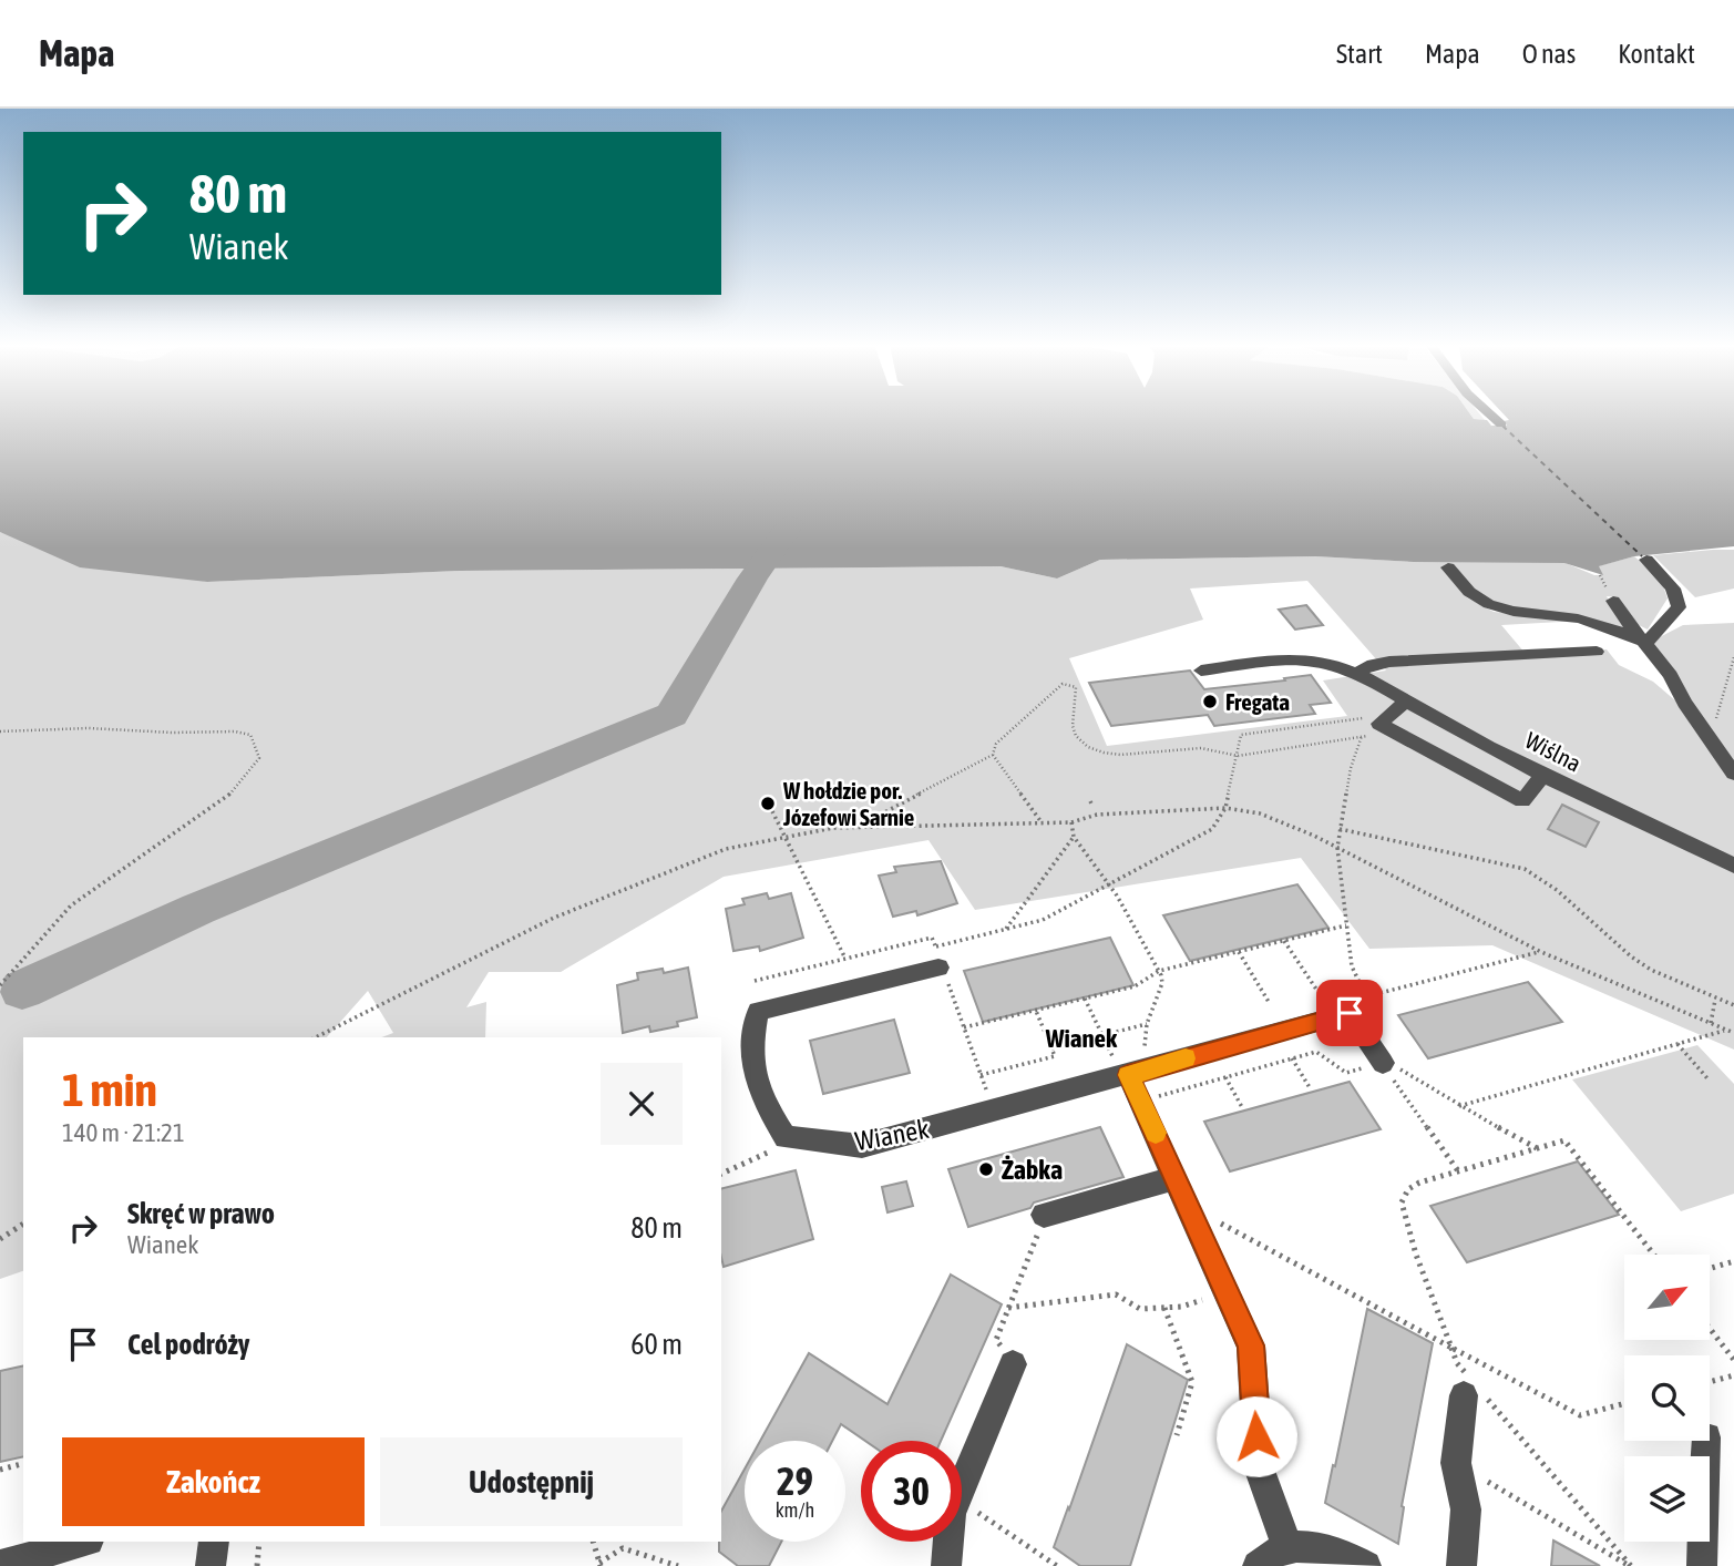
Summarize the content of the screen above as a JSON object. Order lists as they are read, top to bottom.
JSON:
{
  "streets": {
    "street": ["Wiślna", "Wianek"]
  },
  "districts": ["Wianek"],
  "places": ["Fregata", "W hołdzie por. Józefowi Sarnie", "Żabka"],
  "north": "top right",
  "page": {
    "header": "Mapa",
    "nav": [
      "Start",
      "Mapa",
      "O nas",
      "Kontakt"
    ],
    "turn": ["80 m", "Wianek"],
    "heading": ["1 min", "140 m · 21:21"],
    "list": [
      {
        "name": "Skręć w prawo",
        "note": "Wianek",
        "value": "80 m"
      },
      {
        "name": "Cel podróży",
        "value": "60 m"
      }
    ],
    "buttons": ["Zakończ", "Udostępnij"],
    "speed": "29 km/h",
    "limit": "30"
  }
}
